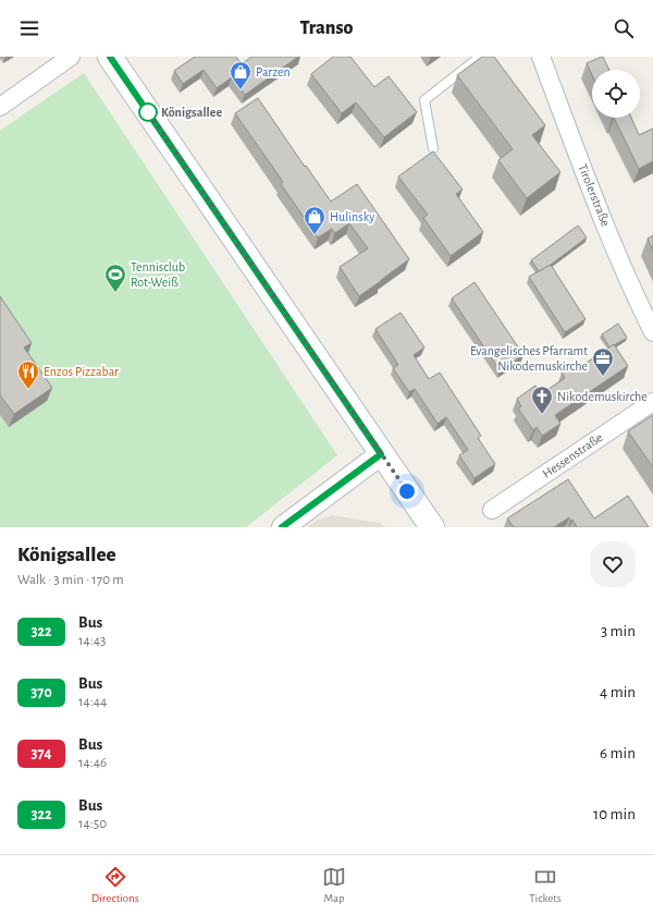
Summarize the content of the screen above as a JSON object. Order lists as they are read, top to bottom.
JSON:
{
  "streets": {
    "street": ["Tirolerstraße", "Hessenstraße"]
  },
  "places": {
    "shop": ["Parzen", "Hulinsky"],
    "other": ["Königsallee"],
    "sports": ["Tennisclub Rot-Weiß"],
    "office": ["Evangelisches Pfarramt Nikodemuskirche"],
    "restaurant": ["Enzos Pizzabar"],
    "church": ["Nikodemuskirche"]
  },
  "lines": ["bus line 322"],
  "page": {
    "header": "Transo",
    "heading": ["Königsallee", "Walk · 3 min · 170 m"],
    "list": [
      {
        "mark": "322",
        "name": "Bus",
        "note": "14:43",
        "value": "3 min"
      },
      {
        "mark": "370",
        "name": "Bus",
        "note": "14:44",
        "value": "4 min"
      },
      {
        "mark": "374",
        "name": "Bus",
        "note": "14:46",
        "value": "6 min"
      },
      {
        "mark": "322",
        "name": "Bus",
        "note": "14:50",
        "value": "10 min"
      }
    ],
    "tabs": ["Directions", "Map", "Tickets"]
  }
}
